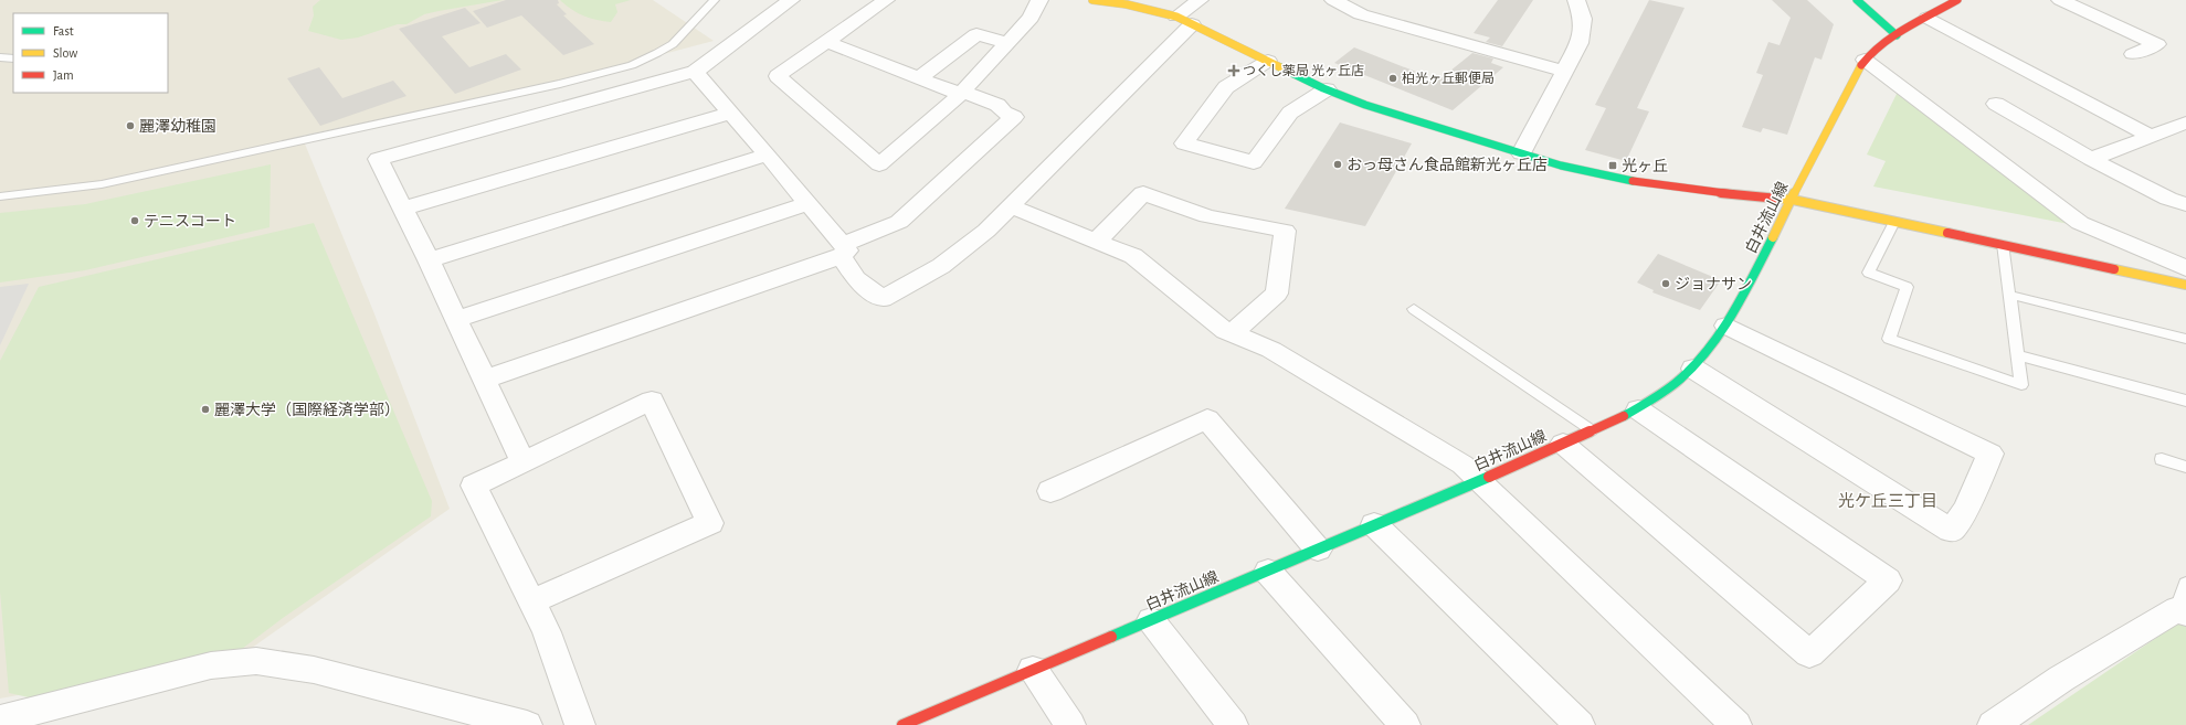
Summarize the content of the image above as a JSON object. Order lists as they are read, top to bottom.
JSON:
{
  "streets": {
    "main road": ["白井流山線"]
  },
  "districts": ["光ケ丘三丁目"],
  "places": {
    "health": ["つくし薬局 光ヶ丘店"],
    "other": [
      "柏光ヶ丘郵便局",
      "麗澤幼稚園",
      "おっ母さん食品館新光ヶ丘店",
      "テニスコート",
      "ジョナサン",
      "麗澤大学（国際経済学部）"
    ],
    "transit": ["光ヶ丘"]
  },
  "legend": ["Fast", "Slow", "Jam"]
}
